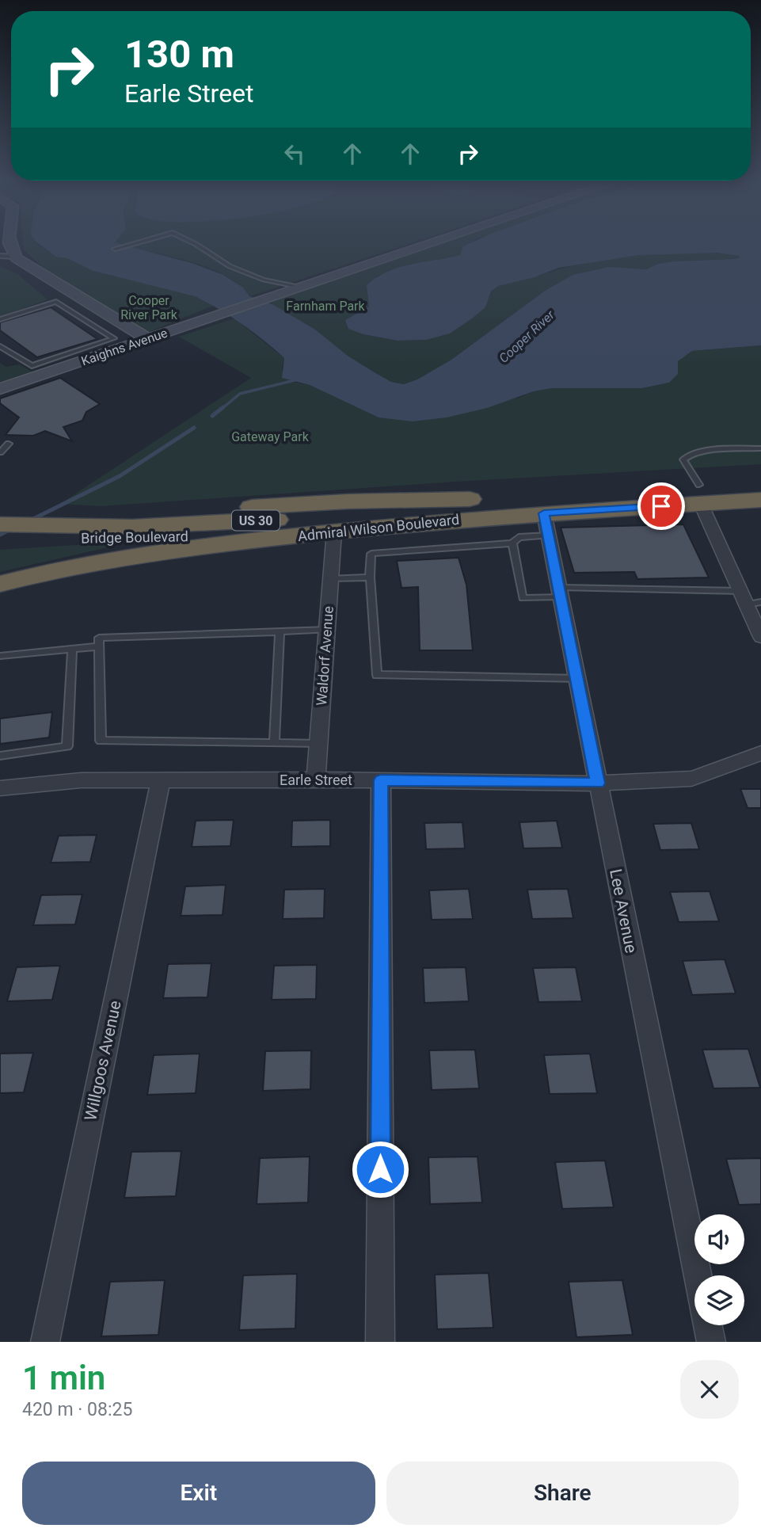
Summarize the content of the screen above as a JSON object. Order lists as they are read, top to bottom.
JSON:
{
  "streets": {
    "highway": ["US 30", "Admiral Wilson Boulevard", "Bridge Boulevard"],
    "main road": ["Kaighns Avenue"],
    "street": [
      "Waldorf Avenue",
      "Earle Street",
      "Lee Avenue",
      "Willgoos Avenue"
    ]
  },
  "crossings": [
    ["Admiral Wilson Boulevard", "Bridge Boulevard"],
    ["Admiral Wilson Boulevard", "Waldorf Avenue"],
    ["Admiral Wilson Boulevard", "Lee Avenue"],
    ["Waldorf Avenue", "Earle Street"],
    ["Earle Street", "Lee Avenue"],
    ["Earle Street", "Willgoos Avenue"]
  ],
  "water": ["Cooper River"],
  "parks": ["Cooper River Park", "Farnham Park", "Gateway Park"],
  "page": {
    "turn": ["130 m", "Earle Street"],
    "heading": ["1 min", "420 m · 08:25"],
    "buttons": ["Exit", "Share"]
  }
}
